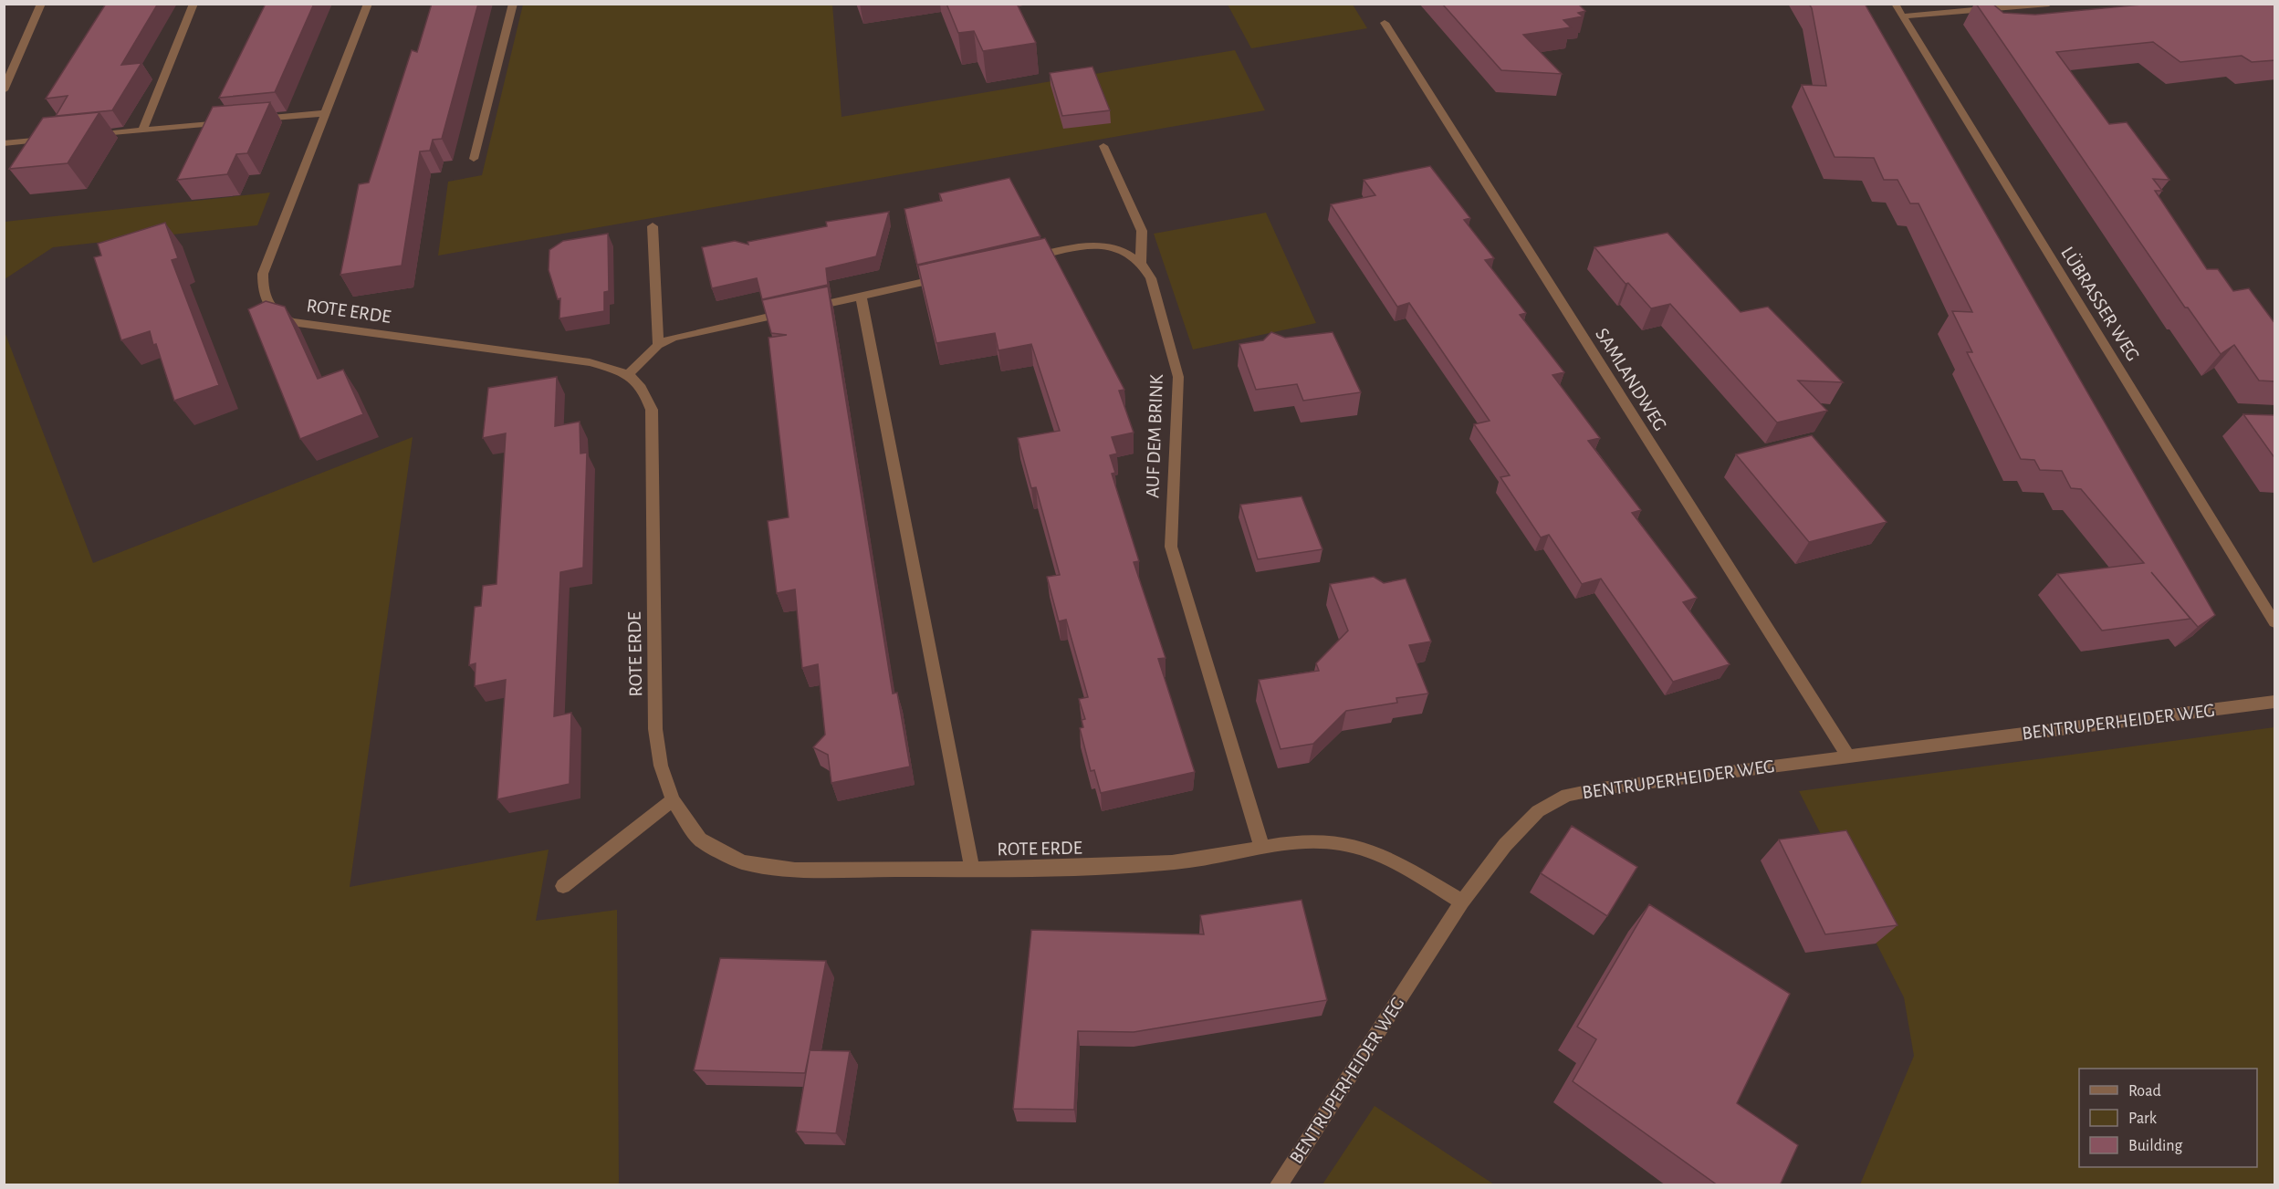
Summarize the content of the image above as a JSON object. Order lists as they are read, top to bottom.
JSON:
{
  "streets": {
    "street": [
      "LÜBRASSER WEG",
      "ROTE ERDE",
      "SAMLANDWEG",
      "AUF DEM BRINK",
      "BENTRUPERHEIDER WEG"
    ]
  },
  "crossings": [
    ["ROTE ERDE", "AUF DEM BRINK"],
    ["ROTE ERDE", "BENTRUPERHEIDER WEG"],
    ["SAMLANDWEG", "BENTRUPERHEIDER WEG"]
  ],
  "legend": ["Road", "Park", "Building"]
}
